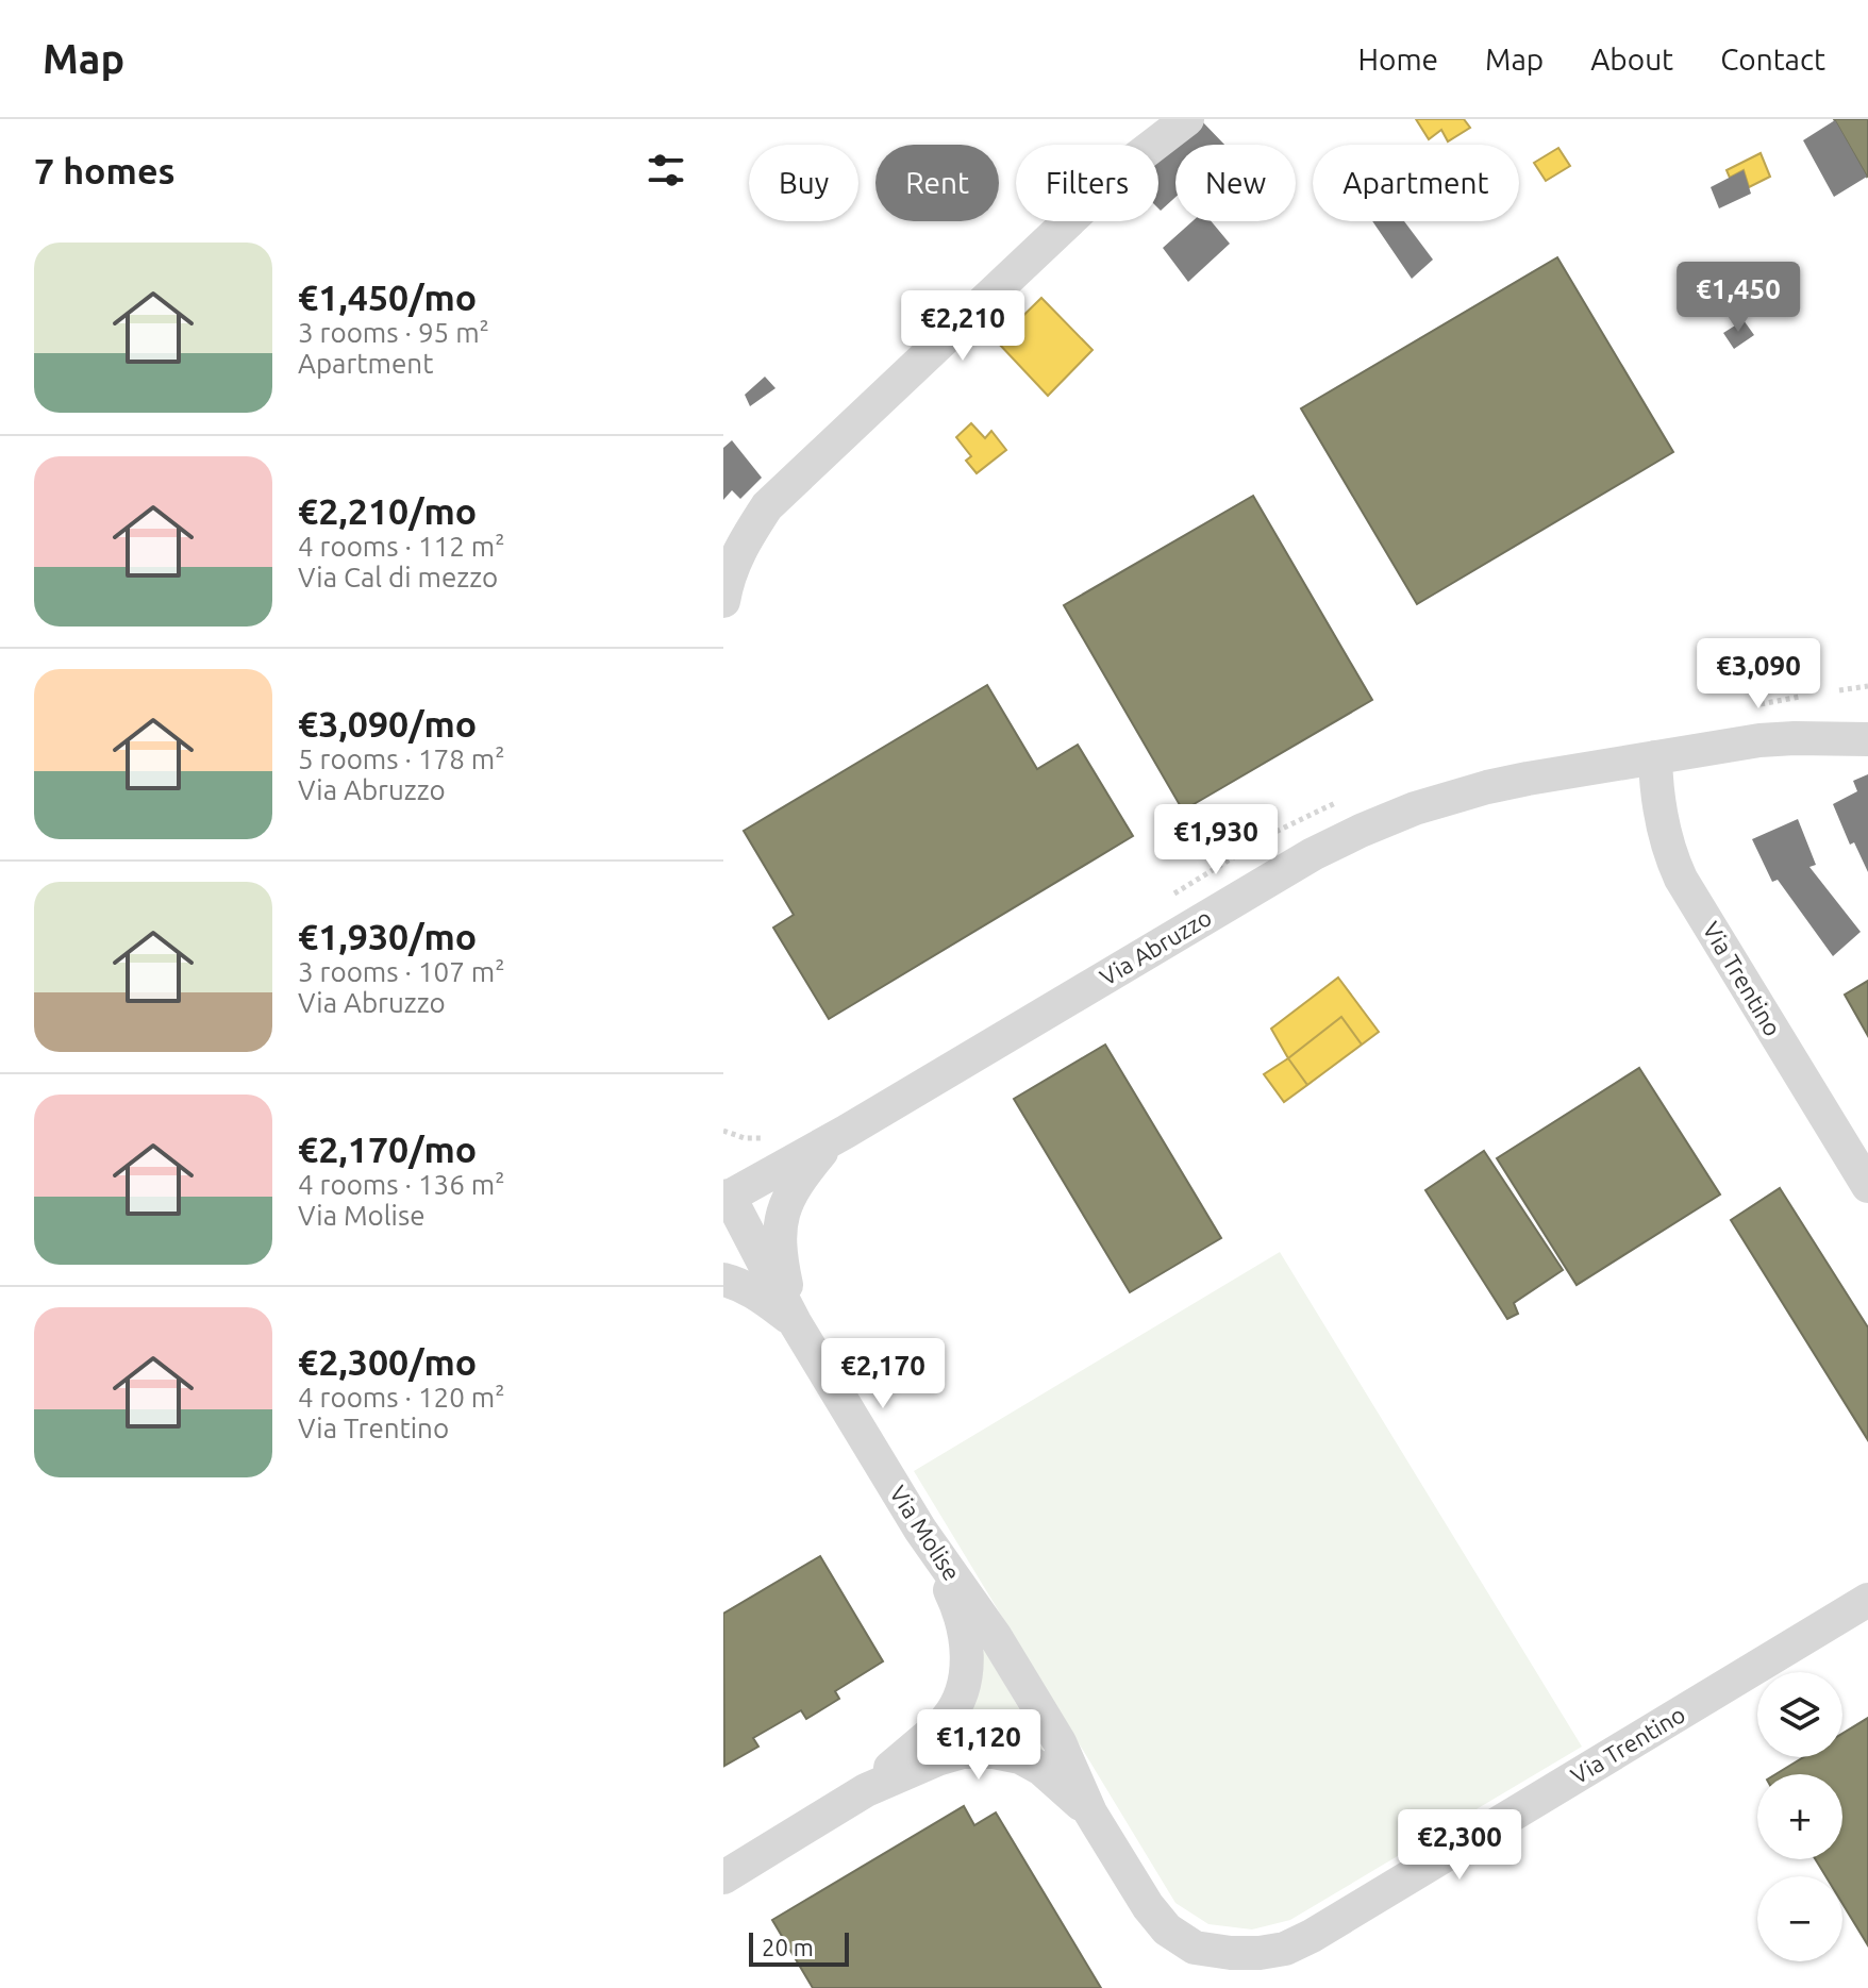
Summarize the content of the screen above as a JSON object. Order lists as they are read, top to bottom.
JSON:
{
  "streets": {
    "street": ["Via Abruzzo", "Via Trentino", "Via Molise"]
  },
  "crossings": [
    ["Via Abruzzo", "Via Trentino"],
    ["Via Abruzzo", "Via Molise"],
    ["Via Trentino", "Via Molise"]
  ],
  "scale_bar": "20 m",
  "page": {
    "header": "Map",
    "nav": [
      "Home",
      "Map",
      "About",
      "Contact"
    ],
    "heading": "7 homes",
    "chip": [
      "Buy",
      "Rent",
      "Filters",
      "New",
      "Apartment"
    ],
    "list": [
      {
        "name": "€1,450/mo",
        "note": "3 rooms · 95 m² · Apartment"
      },
      {
        "name": "€2,210/mo",
        "note": "4 rooms · 112 m² · Via Cal di mezzo"
      },
      {
        "name": "€3,090/mo",
        "note": "5 rooms · 178 m² · Via Abruzzo"
      },
      {
        "name": "€1,930/mo",
        "note": "3 rooms · 107 m² · Via Abruzzo"
      },
      {
        "name": "€2,170/mo",
        "note": "4 rooms · 136 m² · Via Molise"
      },
      {
        "name": "€2,300/mo",
        "note": "4 rooms · 120 m² · Via Trentino"
      }
    ],
    "price": [
      "€1,450",
      "€2,210",
      "€3,090",
      "€1,930",
      "€2,170",
      "€1,120",
      "€2,300"
    ],
    "map_buttons": ["+", "−"],
    "scale": "20 m"
  }
}
